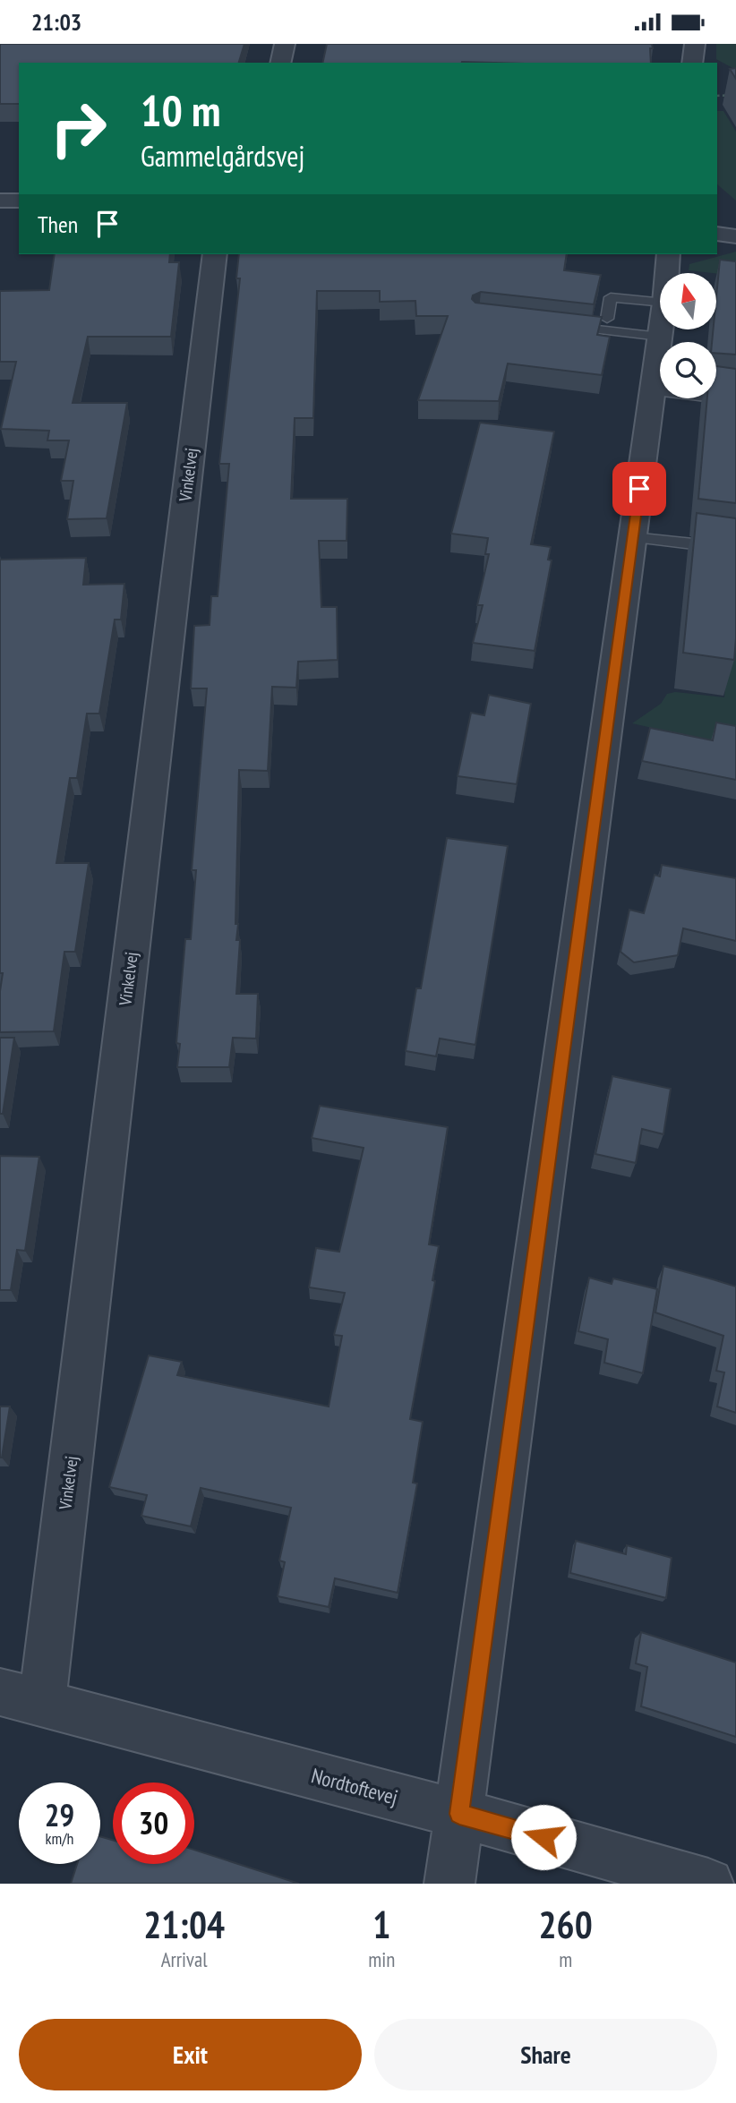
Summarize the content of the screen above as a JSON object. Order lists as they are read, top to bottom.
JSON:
{
  "streets": {
    "street": ["Vinkelvej", "Nordtoftevej"]
  },
  "crossings": [
    ["Vinkelvej", "Nordtoftevej"]
  ],
  "north": "top",
  "page": {
    "status": "21:03",
    "turn": ["10 m", "Gammelgårdsvej"],
    "then": "Then",
    "speed": "29 km/h",
    "limit": "30",
    "eta": [
      "21:04",
      "Arrival",
      "1",
      "min",
      "260",
      "m"
    ],
    "buttons": ["Exit", "Share"]
  }
}
